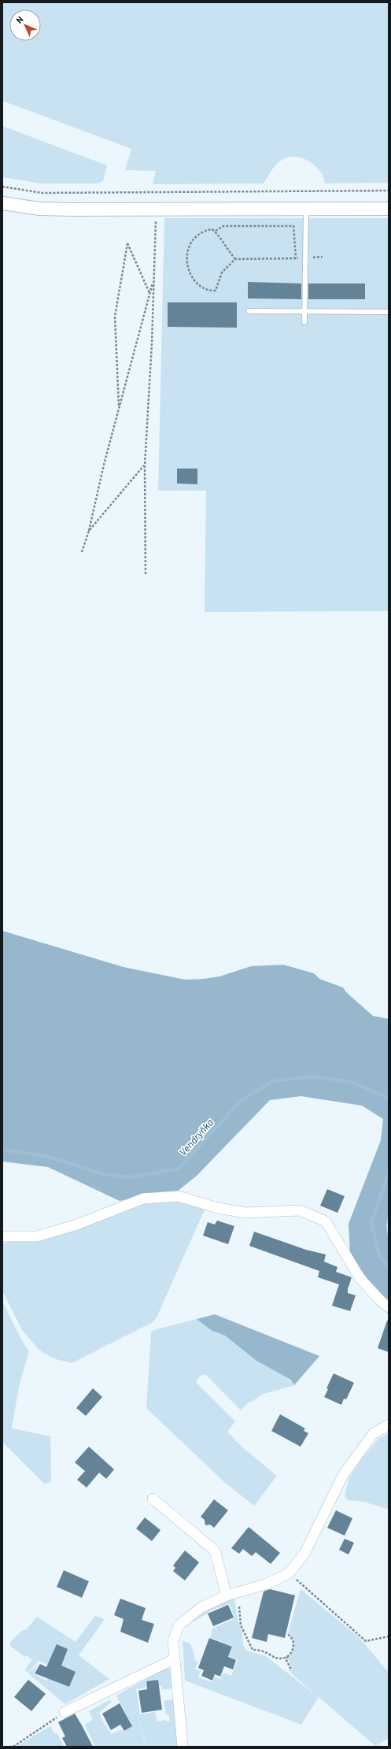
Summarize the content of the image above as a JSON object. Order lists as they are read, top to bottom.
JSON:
{
  "water": ["Vendryňka"],
  "north": "top left"
}
